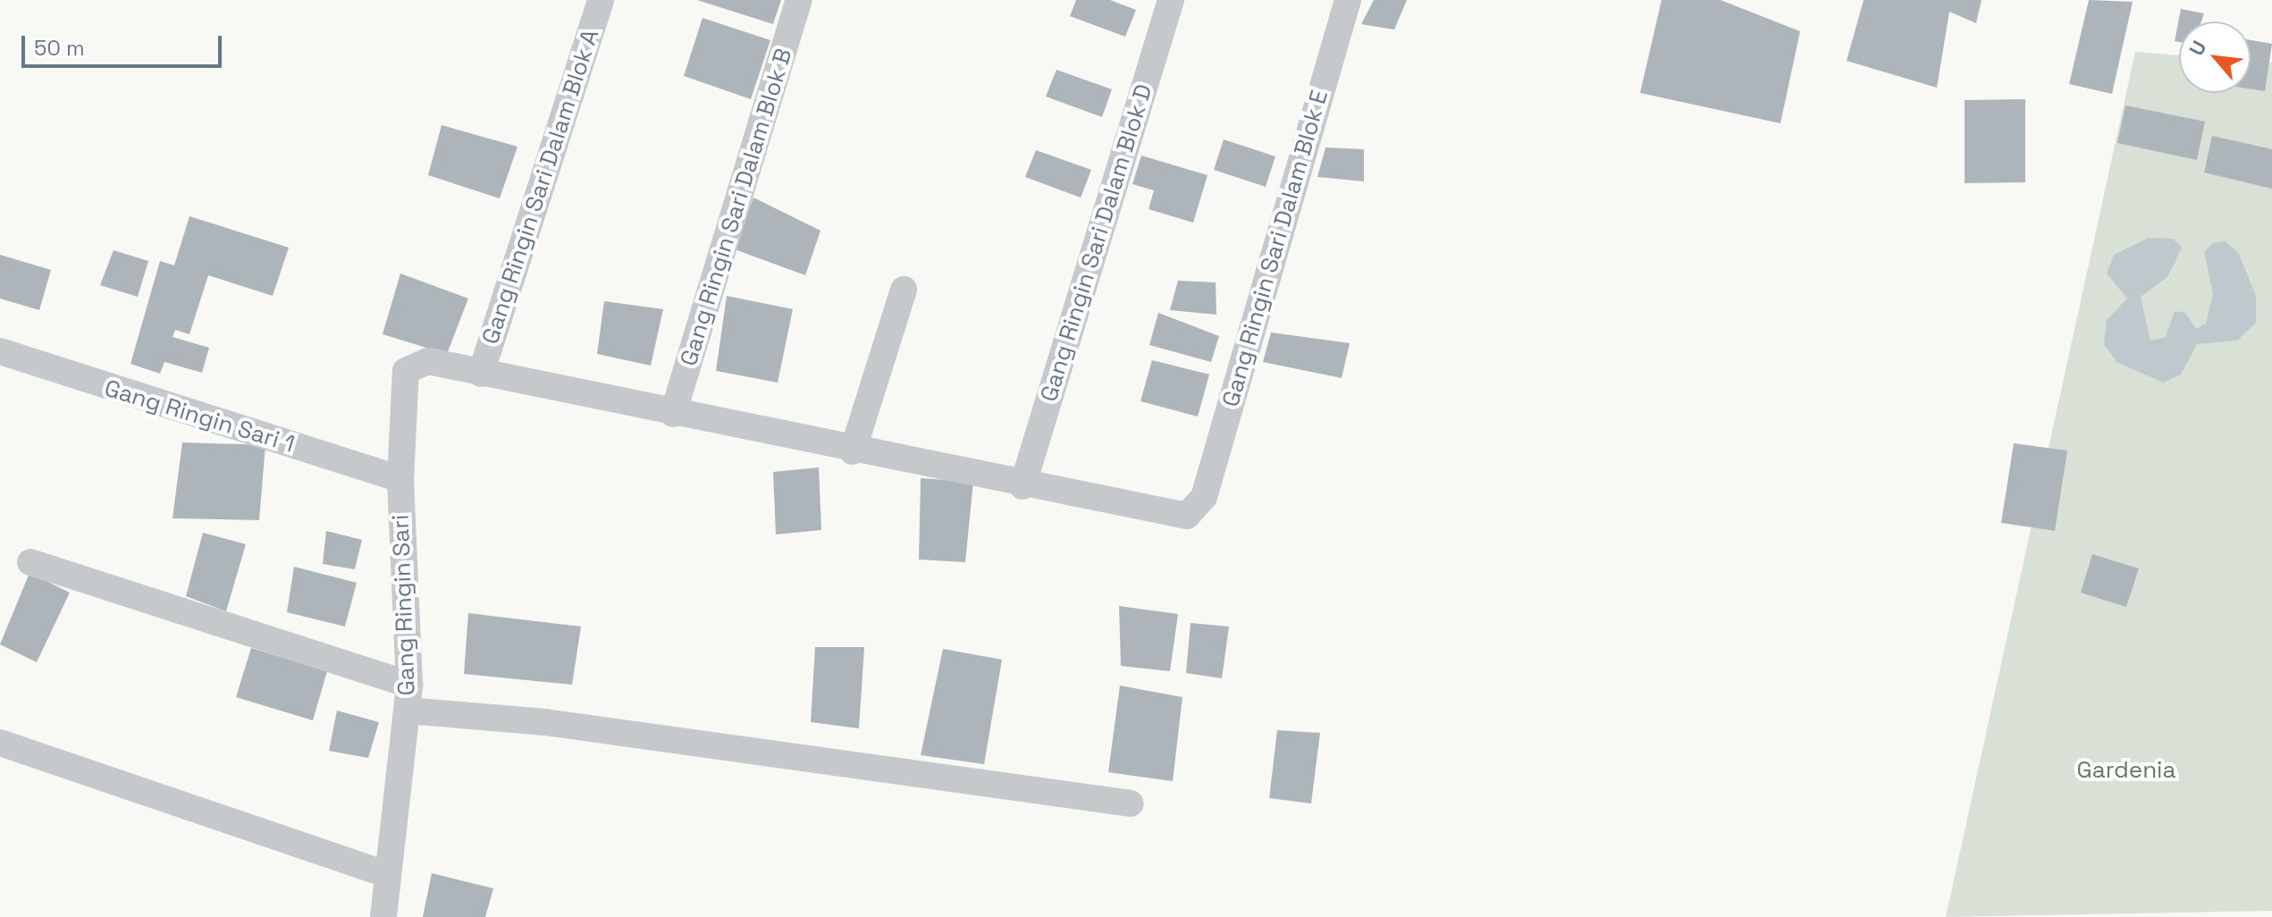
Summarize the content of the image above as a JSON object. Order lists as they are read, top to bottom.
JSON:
{
  "streets": {
    "street": [
      "Gang Ringin Sari Dalam Blok A",
      "Gang Ringin Sari Dalam Blok B",
      "Gang Ringin Sari Dalam Blok D",
      "Gang Ringin Sari Dalam Blok E",
      "Gang Ringin Sari 1",
      "Gang Ringin Sari"
    ]
  },
  "crossings": [
    ["Gang Ringin Sari Dalam Blok A", "Gang Ringin Sari"],
    ["Gang Ringin Sari Dalam Blok D", "Gang Ringin Sari Dalam Blok E"],
    ["Gang Ringin Sari 1", "Gang Ringin Sari"]
  ],
  "parks": ["Gardenia"],
  "scale_bar": "50 m",
  "north": "top left"
}
